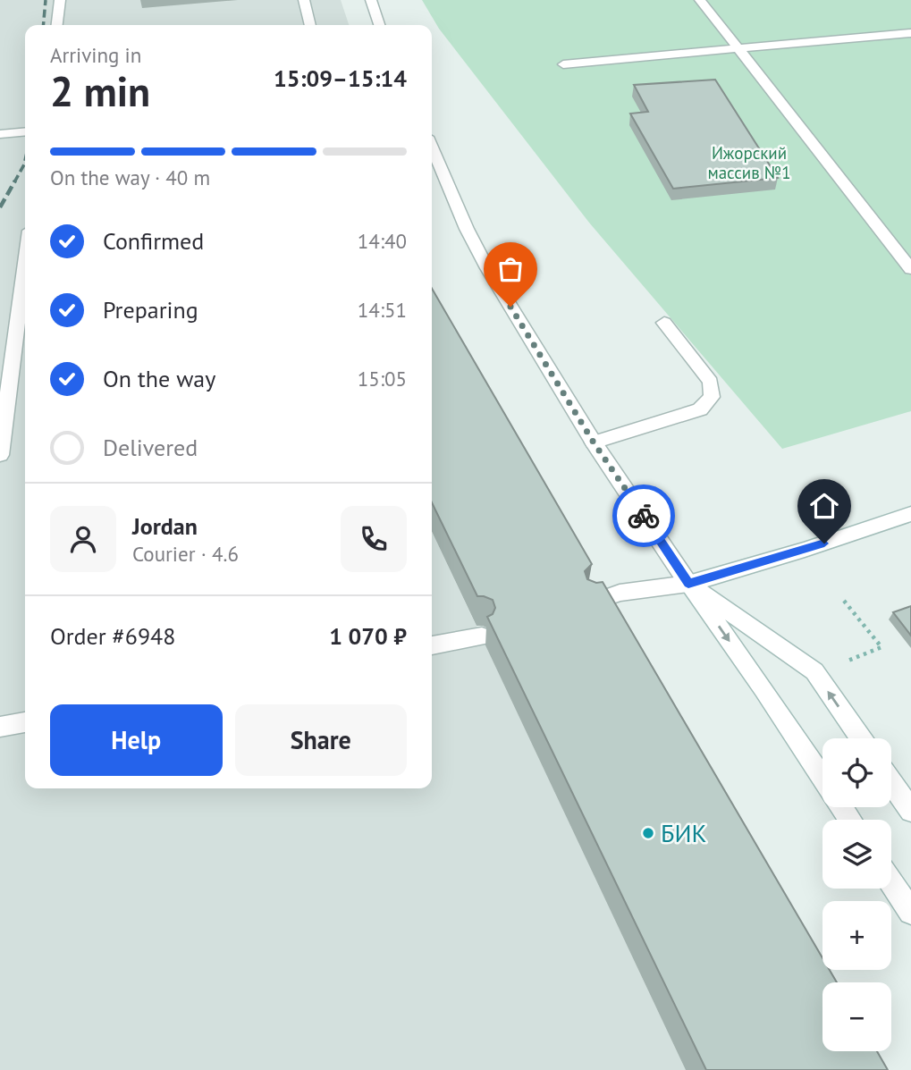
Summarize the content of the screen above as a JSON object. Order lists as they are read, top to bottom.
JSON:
{
  "parks": ["Ижорский массив №1"],
  "places": ["БИК"],
  "page": {
    "heading": ["2 min", "Arriving in", "15:09–15:14"],
    "panel": [
      "Jordan",
      "Courier · 4.6",
      "Order #6948",
      "1 070 ₽"
    ],
    "bar": "On the way · 40 m",
    "list": [
      ["Confirmed", "14:40"],
      ["Preparing", "14:51"],
      ["On the way", "15:05"],
      "Delivered"
    ],
    "buttons": ["Help", "Share"],
    "map_buttons": ["+", "−"]
  }
}
